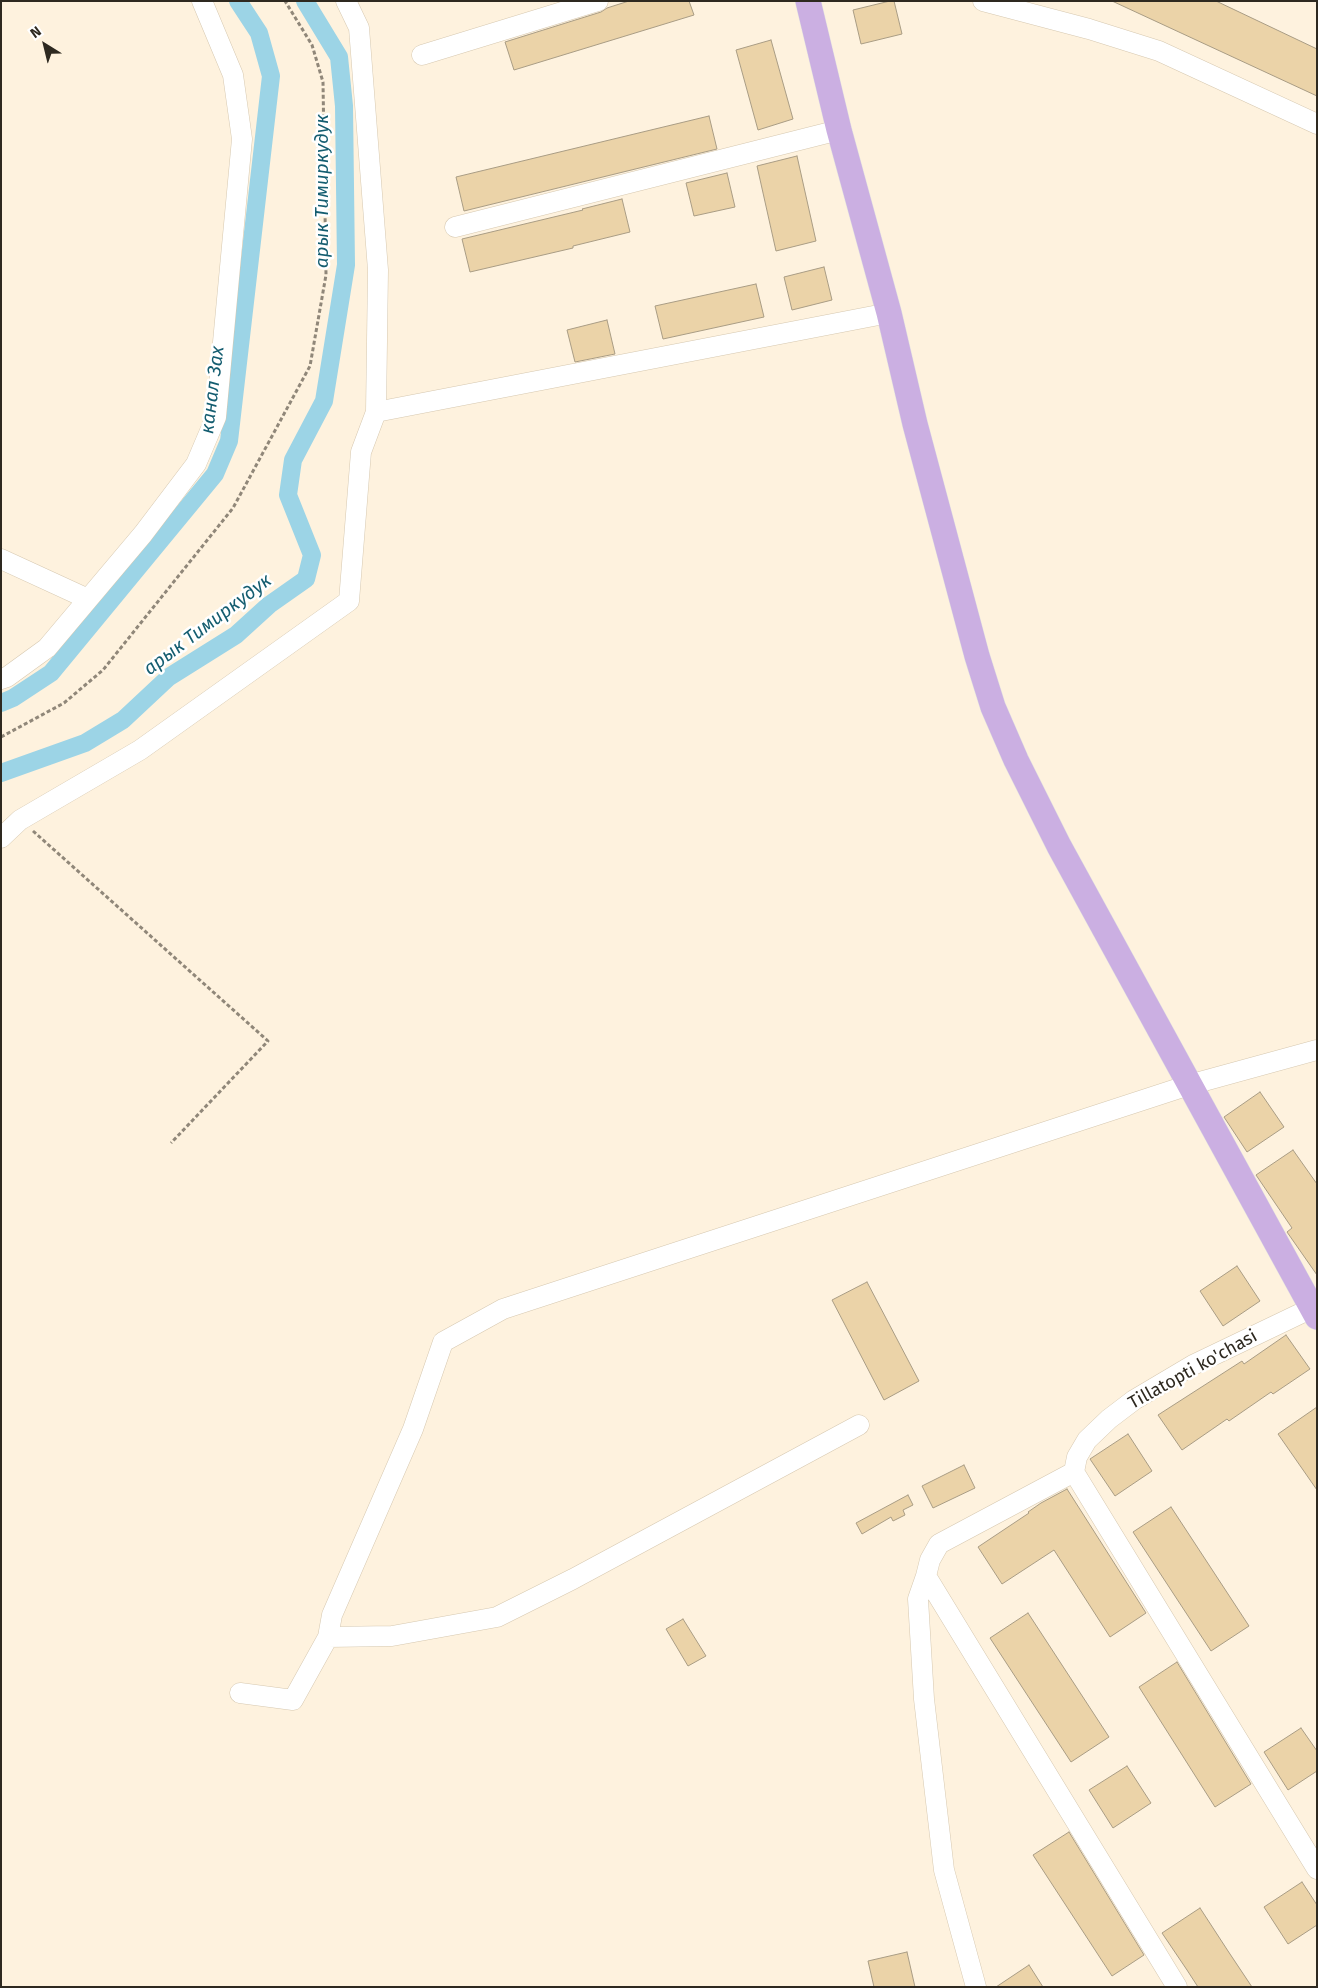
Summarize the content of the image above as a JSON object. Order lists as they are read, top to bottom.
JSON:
{
  "streets": {
    "street": ["Tillatopti ko'chasi"]
  },
  "water": ["арык Тимиркудук", "канал Зах"],
  "north": "top left"
}
